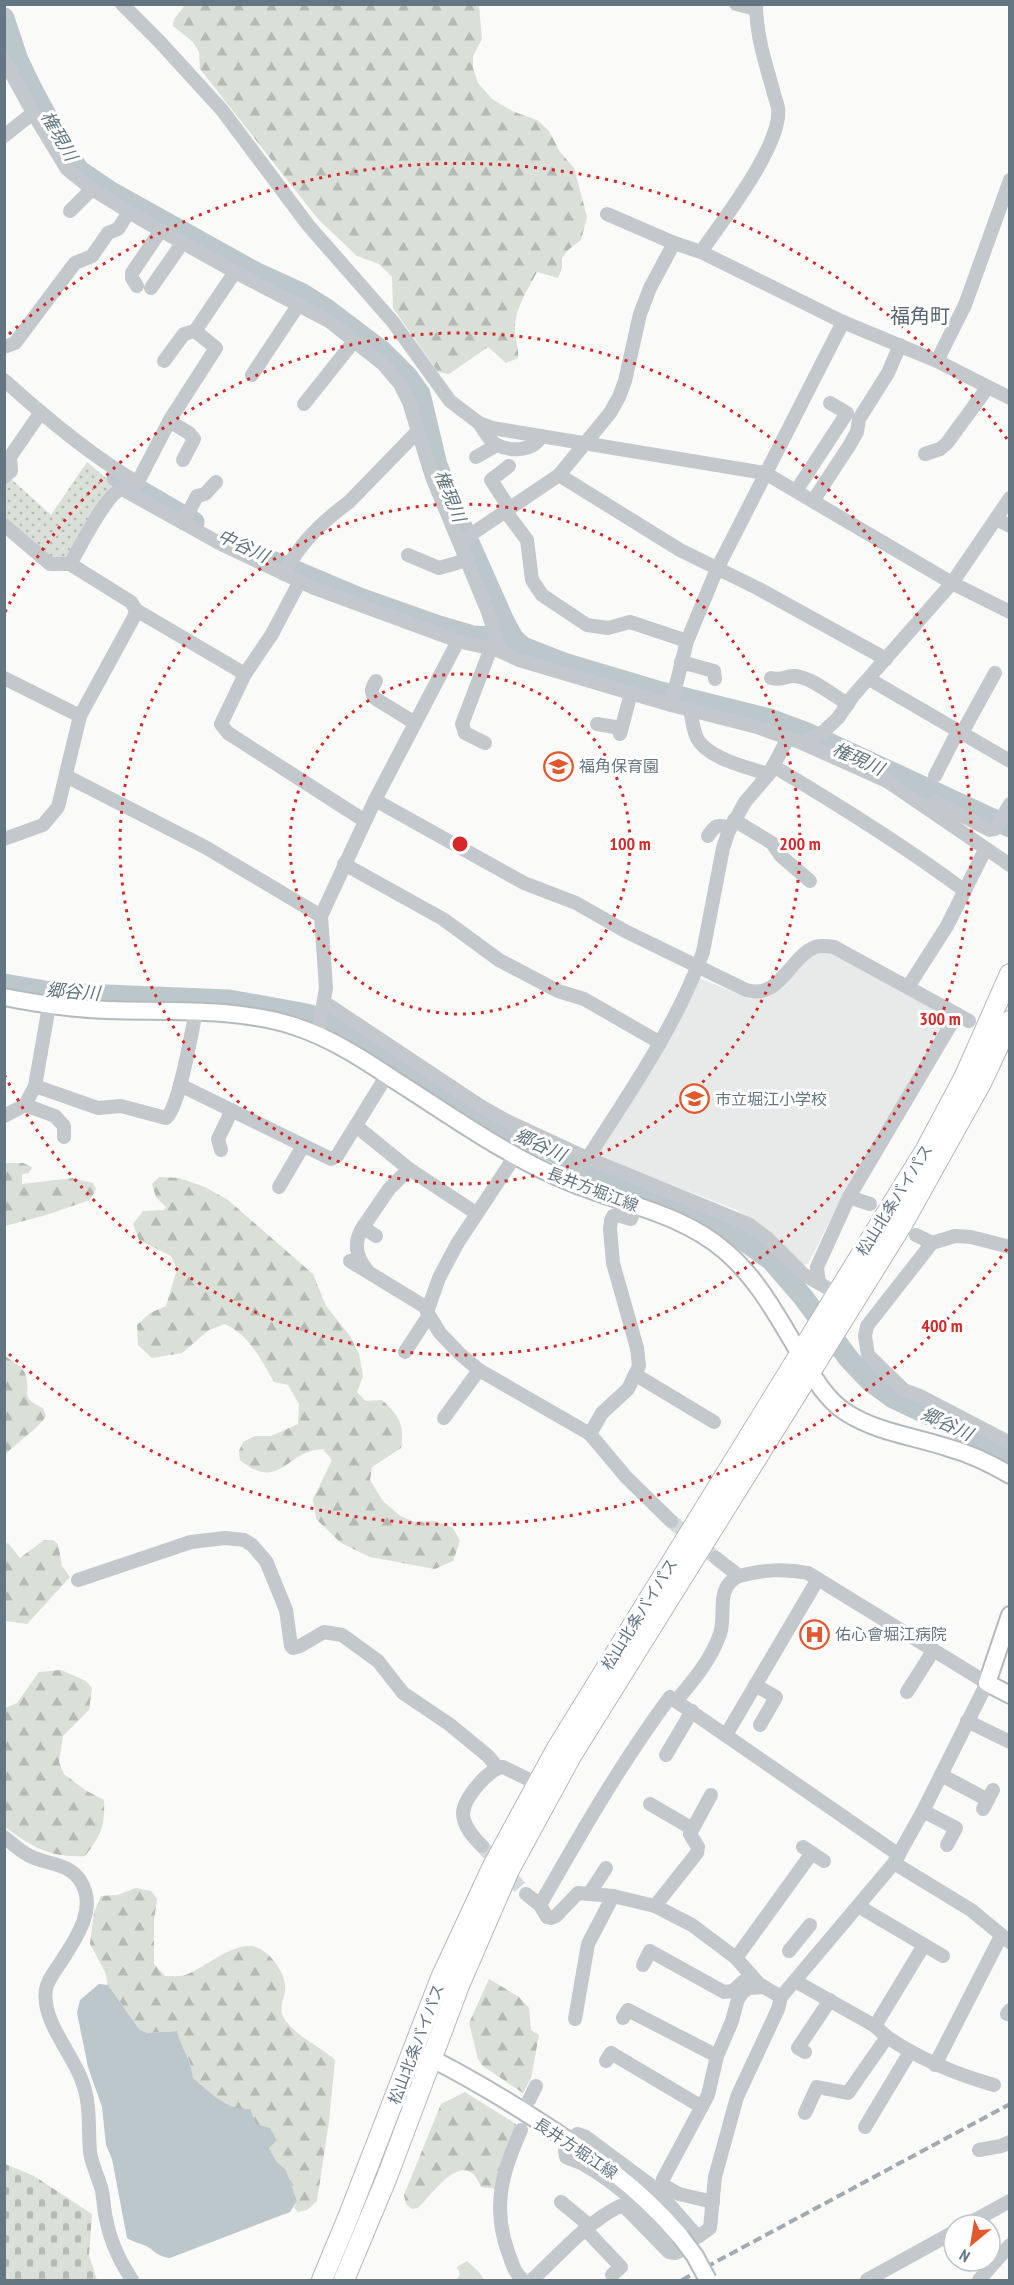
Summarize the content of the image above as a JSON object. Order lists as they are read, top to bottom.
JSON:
{
  "streets": {
    "highway": ["松山北条バイパス"],
    "main road": ["長井方堀江線"]
  },
  "crossings": [
    ["長井方堀江線", "松山北条バイパス"]
  ],
  "districts": ["福角町"],
  "water": ["権現川", "中谷川", "郷谷川"],
  "places": {
    "school or university": ["福角保育園", "市立堀江小学校"],
    "hospital": ["佑心會堀江病院"]
  },
  "north": "bottom left",
  "rings": [
    "100 m",
    "200 m",
    "300 m",
    "400 m"
  ]
}
